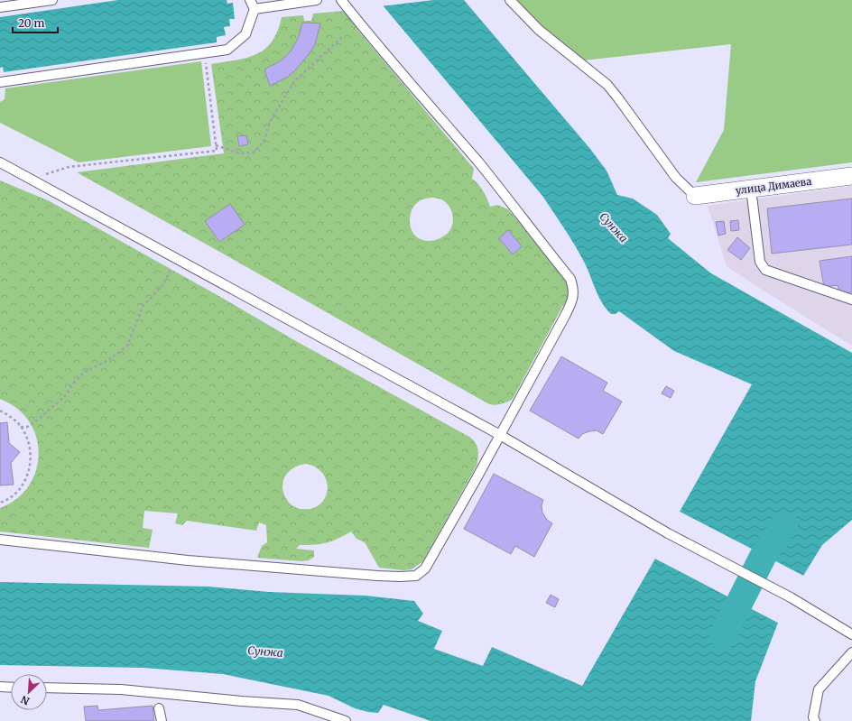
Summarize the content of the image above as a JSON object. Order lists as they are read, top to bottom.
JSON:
{
  "streets": {
    "street": ["улица Димаева"]
  },
  "water": ["Сунжа"],
  "scale_bar": "20 m",
  "north": "bottom left"
}
